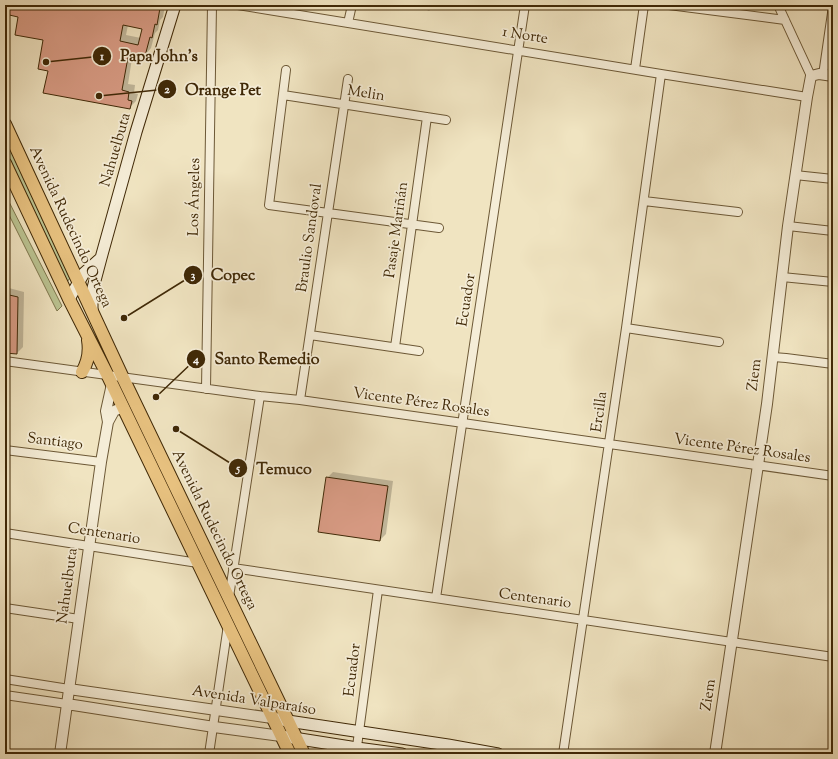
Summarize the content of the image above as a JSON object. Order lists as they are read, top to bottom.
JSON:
{
  "streets": {
    "main road": ["Nahuelbuta", "Avenida Rudecindo Ortega", "Avenida Valparaíso"],
    "street": [
      "1 Norte",
      "Melin",
      "Los Ángeles",
      "Pasaje Mariñán",
      "Braulio Sandoval",
      "Ecuador",
      "Ziem",
      "Vicente Pérez Rosales",
      "Ercilla",
      "Santiago",
      "Centenario"
    ]
  },
  "crossings": [
    ["1 Norte", "Ecuador"],
    ["1 Norte", "Ziem"],
    ["1 Norte", "Ercilla"],
    ["Melin", "Pasaje Mariñán"],
    ["Melin", "Braulio Sandoval"],
    ["Nahuelbuta", "Avenida Rudecindo Ortega"],
    ["Nahuelbuta", "Vicente Pérez Rosales"],
    ["Nahuelbuta", "Santiago"],
    ["Nahuelbuta", "Centenario"],
    ["Nahuelbuta", "Avenida Valparaíso"],
    ["Los Ángeles", "Vicente Pérez Rosales"],
    ["Avenida Rudecindo Ortega", "Vicente Pérez Rosales"],
    ["Avenida Rudecindo Ortega", "Centenario"],
    ["Avenida Rudecindo Ortega", "Avenida Valparaíso"],
    ["Braulio Sandoval", "Vicente Pérez Rosales"],
    ["Ecuador", "Vicente Pérez Rosales"],
    ["Ecuador", "Centenario"],
    ["Ecuador", "Avenida Valparaíso"],
    ["Ziem", "Vicente Pérez Rosales"],
    ["Ziem", "Centenario"],
    ["Vicente Pérez Rosales", "Ercilla"],
    ["Ercilla", "Centenario"]
  ],
  "places": [
    "Papa John's",
    "Orange Pet",
    "Copec",
    "Santo Remedio",
    "Temuco"
  ]
}
